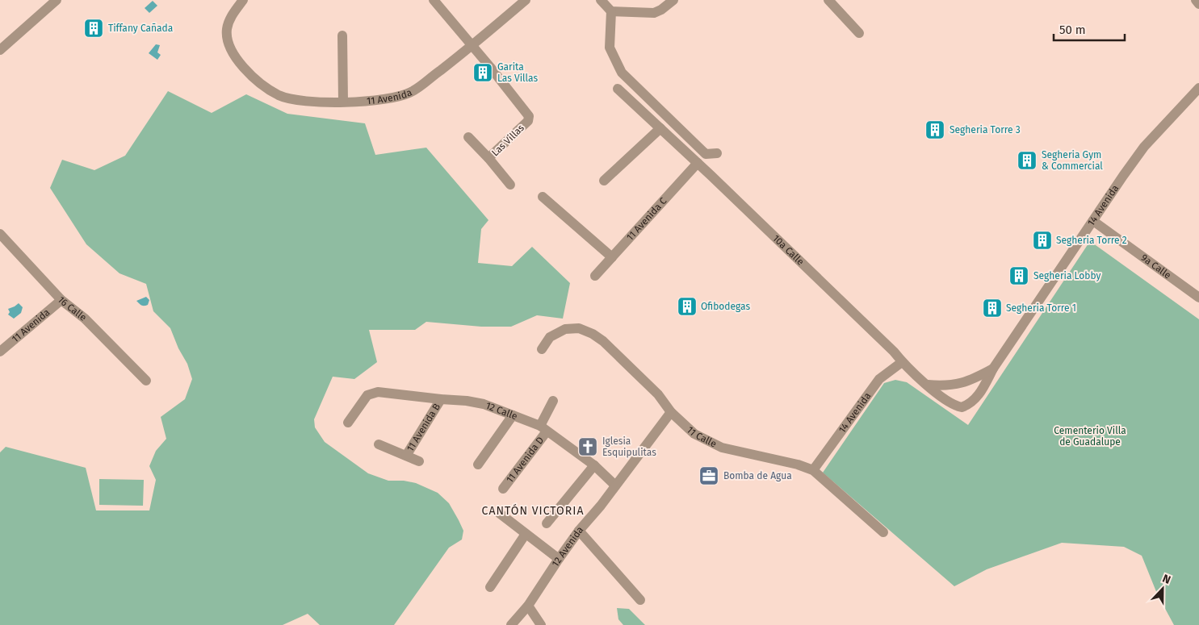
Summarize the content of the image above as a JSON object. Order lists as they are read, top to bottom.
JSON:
{
  "streets": {
    "street": [
      "11 Avenida",
      "Las Villas",
      "14 Avenida",
      "11 Avenida C",
      "10a Calle",
      "9a Calle",
      "16 Calle",
      "12 Calle",
      "11 Avenida B",
      "11 Calle",
      "11 Avenida D",
      "12 Avenida"
    ]
  },
  "crossings": [
    ["11 Avenida", "Las Villas"],
    ["11 Avenida", "16 Calle"],
    ["14 Avenida", "10a Calle"],
    ["14 Avenida", "9a Calle"],
    ["14 Avenida", "11 Calle"],
    ["11 Avenida C", "10a Calle"],
    ["12 Calle", "11 Avenida B"],
    ["12 Calle", "11 Avenida D"],
    ["12 Calle", "12 Avenida"],
    ["11 Calle", "12 Avenida"]
  ],
  "districts": ["CANTÓN VICTORIA"],
  "parks": ["Cementerio Villa de Guadalupe"],
  "places": {
    "building": [
      "Tiffany Cañada",
      "Garita Las Villas",
      "Segheria Torre 3",
      "Segheria Gym & Commercial",
      "Segheria Torre 2",
      "Segheria Lobby",
      "Ofibodegas",
      "Segheria Torre 1"
    ],
    "church": ["Iglesia Esquipulitas"],
    "office": ["Bomba de Agua"]
  },
  "scale_bar": "50 m",
  "north": "top"
}
